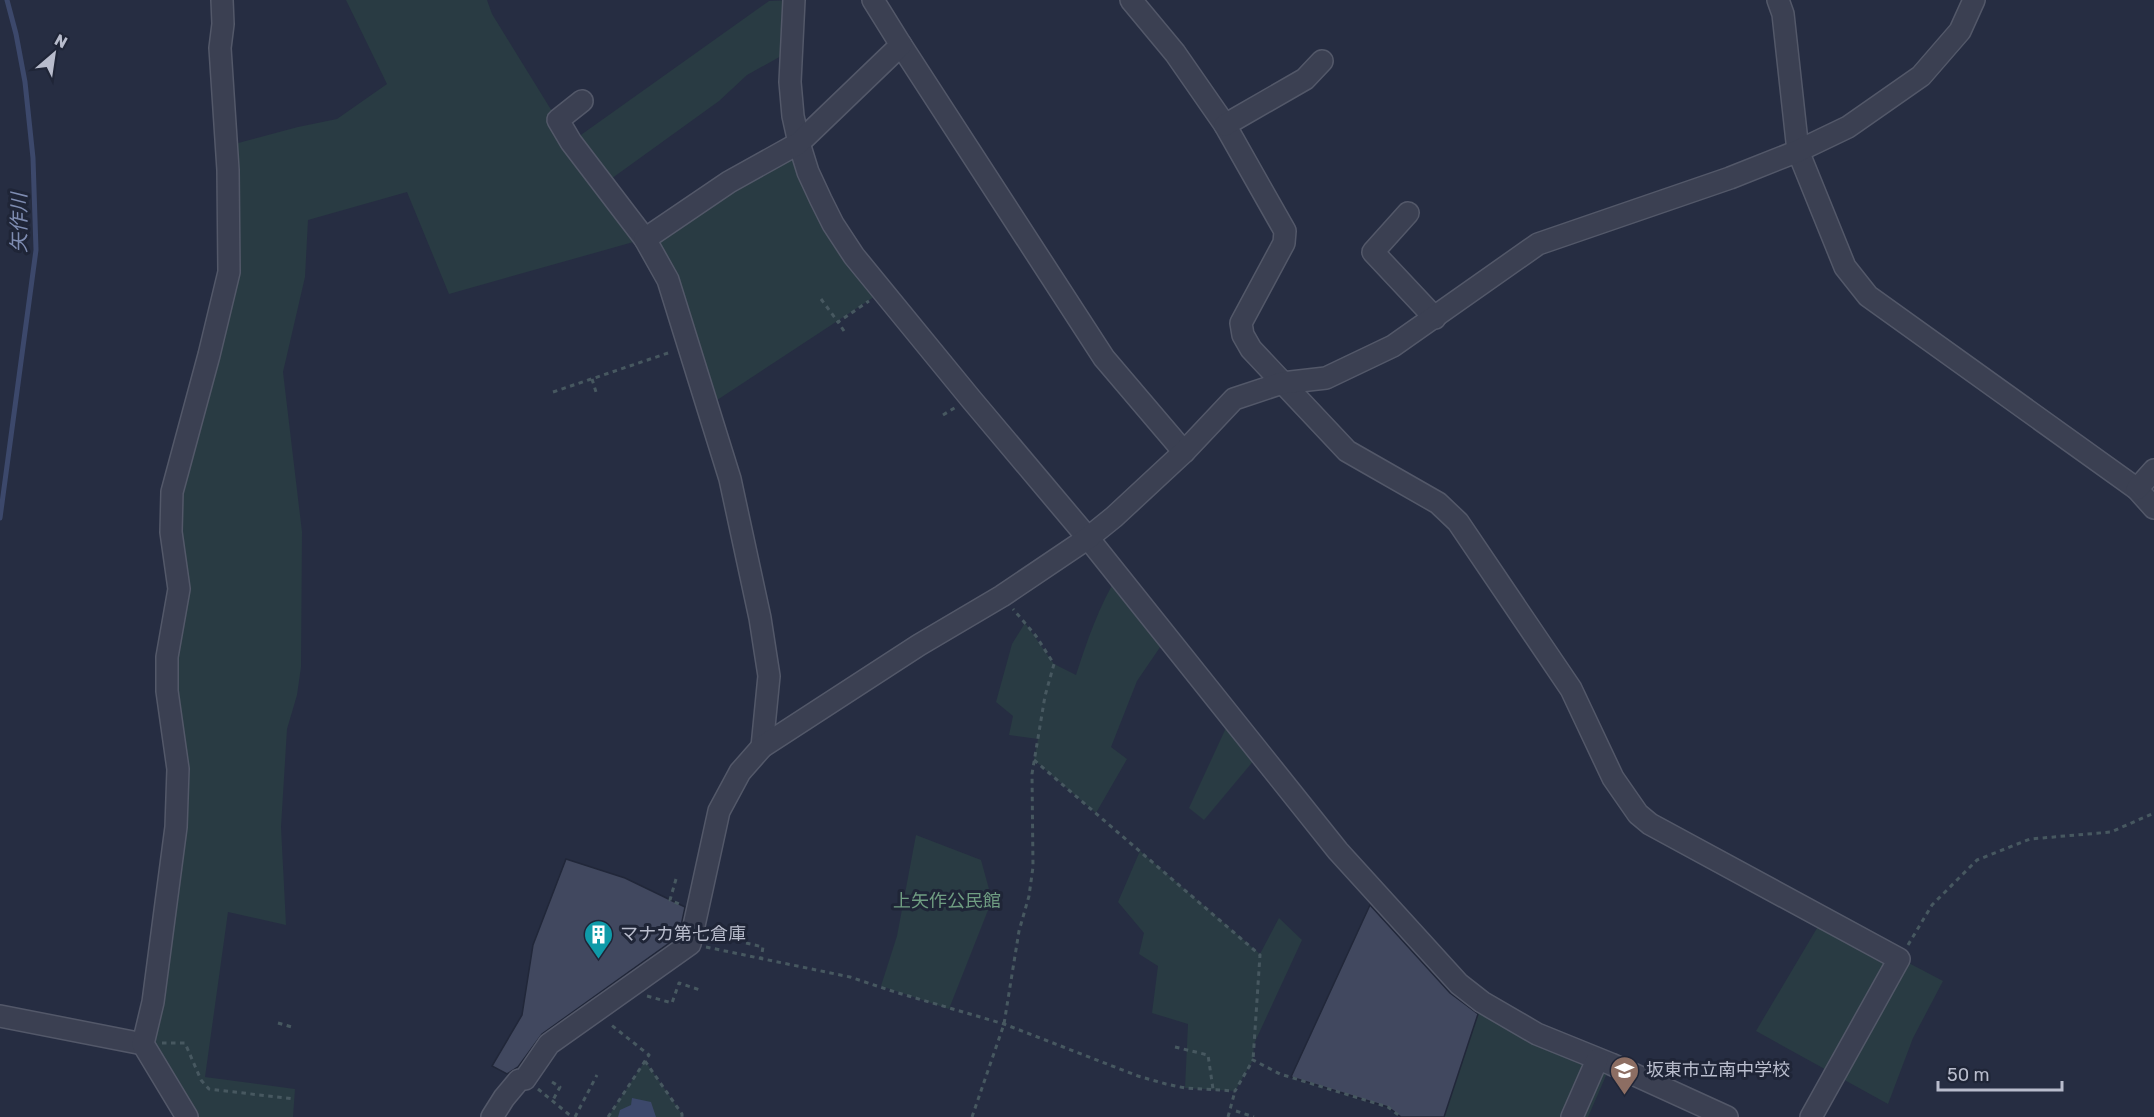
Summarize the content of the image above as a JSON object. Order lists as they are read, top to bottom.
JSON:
{
  "water": ["矢作川"],
  "parks": ["上矢作公民館"],
  "places": {
    "building": ["マナカ第七倉庫"],
    "school or university": ["坂東市立南中学校"]
  },
  "scale_bar": "50 m",
  "north": "top right"
}
